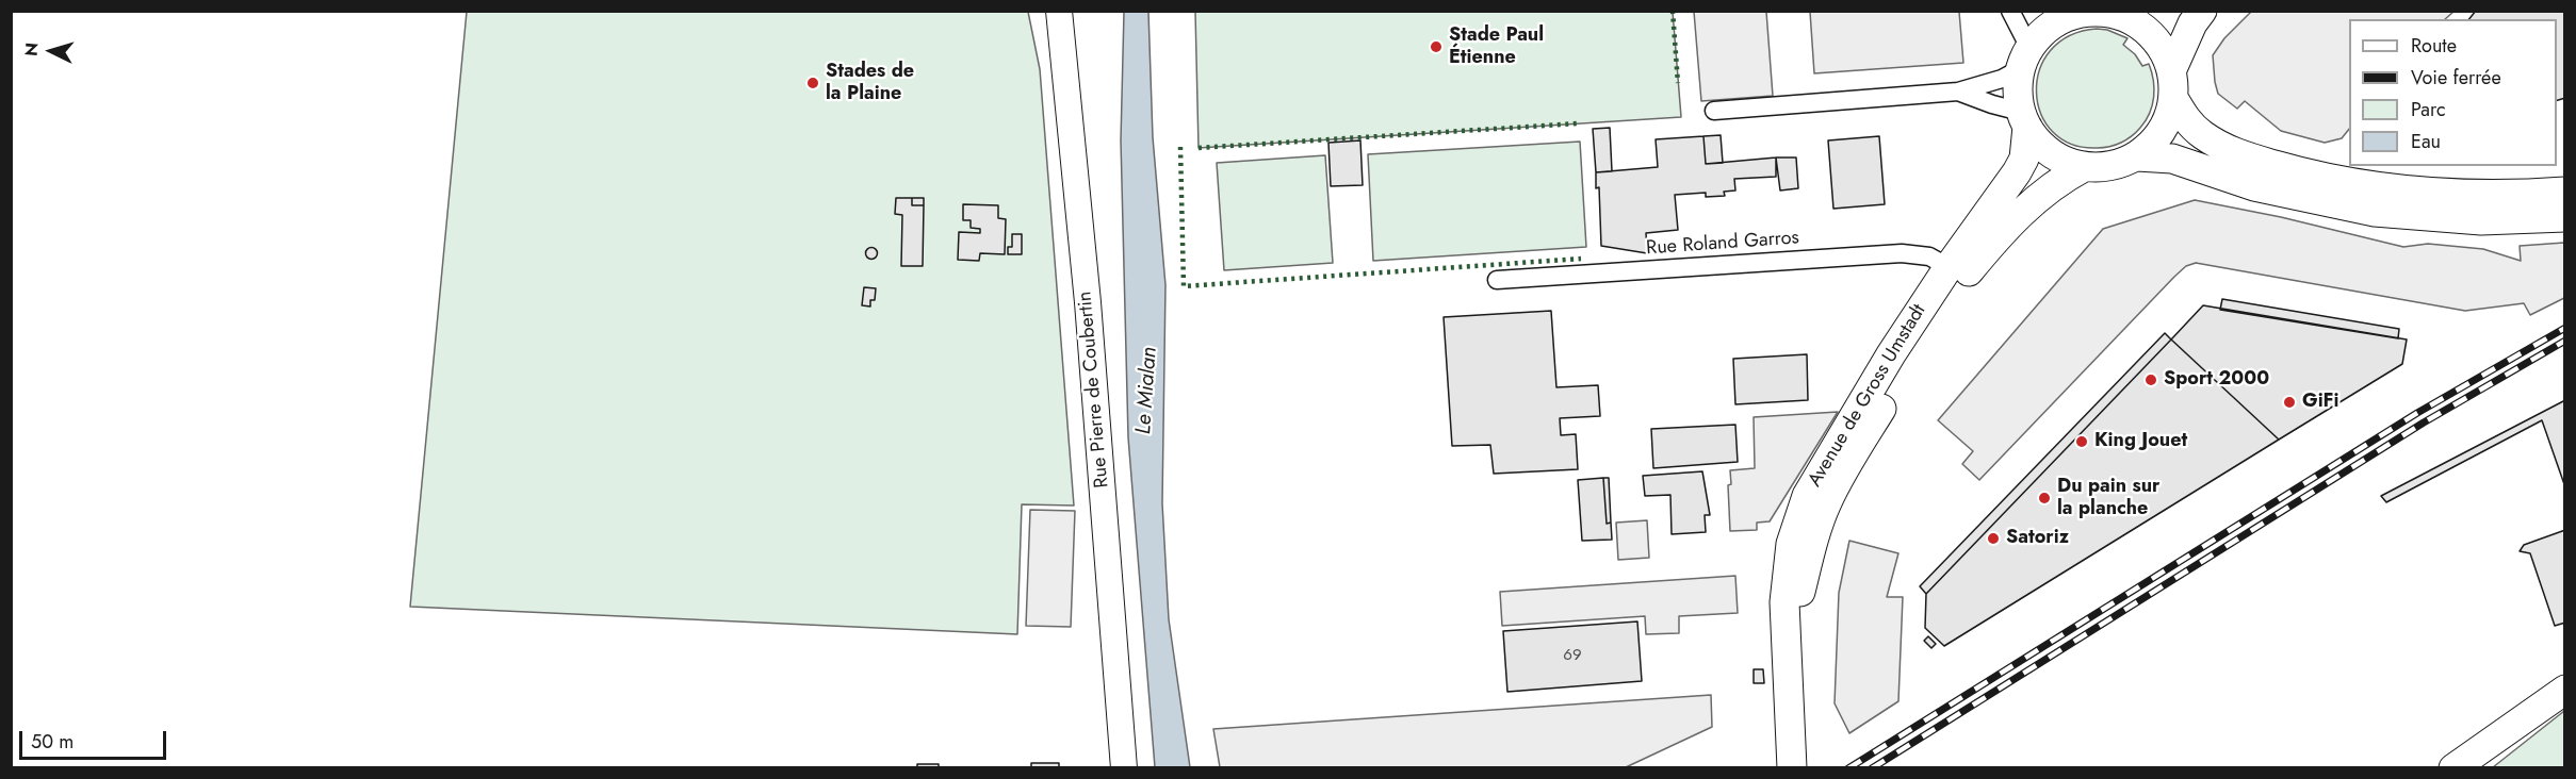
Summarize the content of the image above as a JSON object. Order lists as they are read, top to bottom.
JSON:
{
  "streets": {
    "main road": ["Avenue de Gross Umstadt"],
    "street": ["Rue Roland Garros", "Rue Pierre de Coubertin"]
  },
  "crossings": [
    ["Rue Roland Garros", "Avenue de Gross Umstadt"]
  ],
  "water": ["Le Mialan"],
  "places": [
    "Stade Paul Étienne",
    "Stades de la Plaine",
    "Sport 2000",
    "GiFi",
    "King Jouet",
    "Du pain sur la planche",
    "Satoriz"
  ],
  "house_numbers": ["69"],
  "legend": [
    "Route",
    "Voie ferrée",
    "Parc",
    "Eau"
  ],
  "scale_bar": "50 m",
  "north": "left"
}
